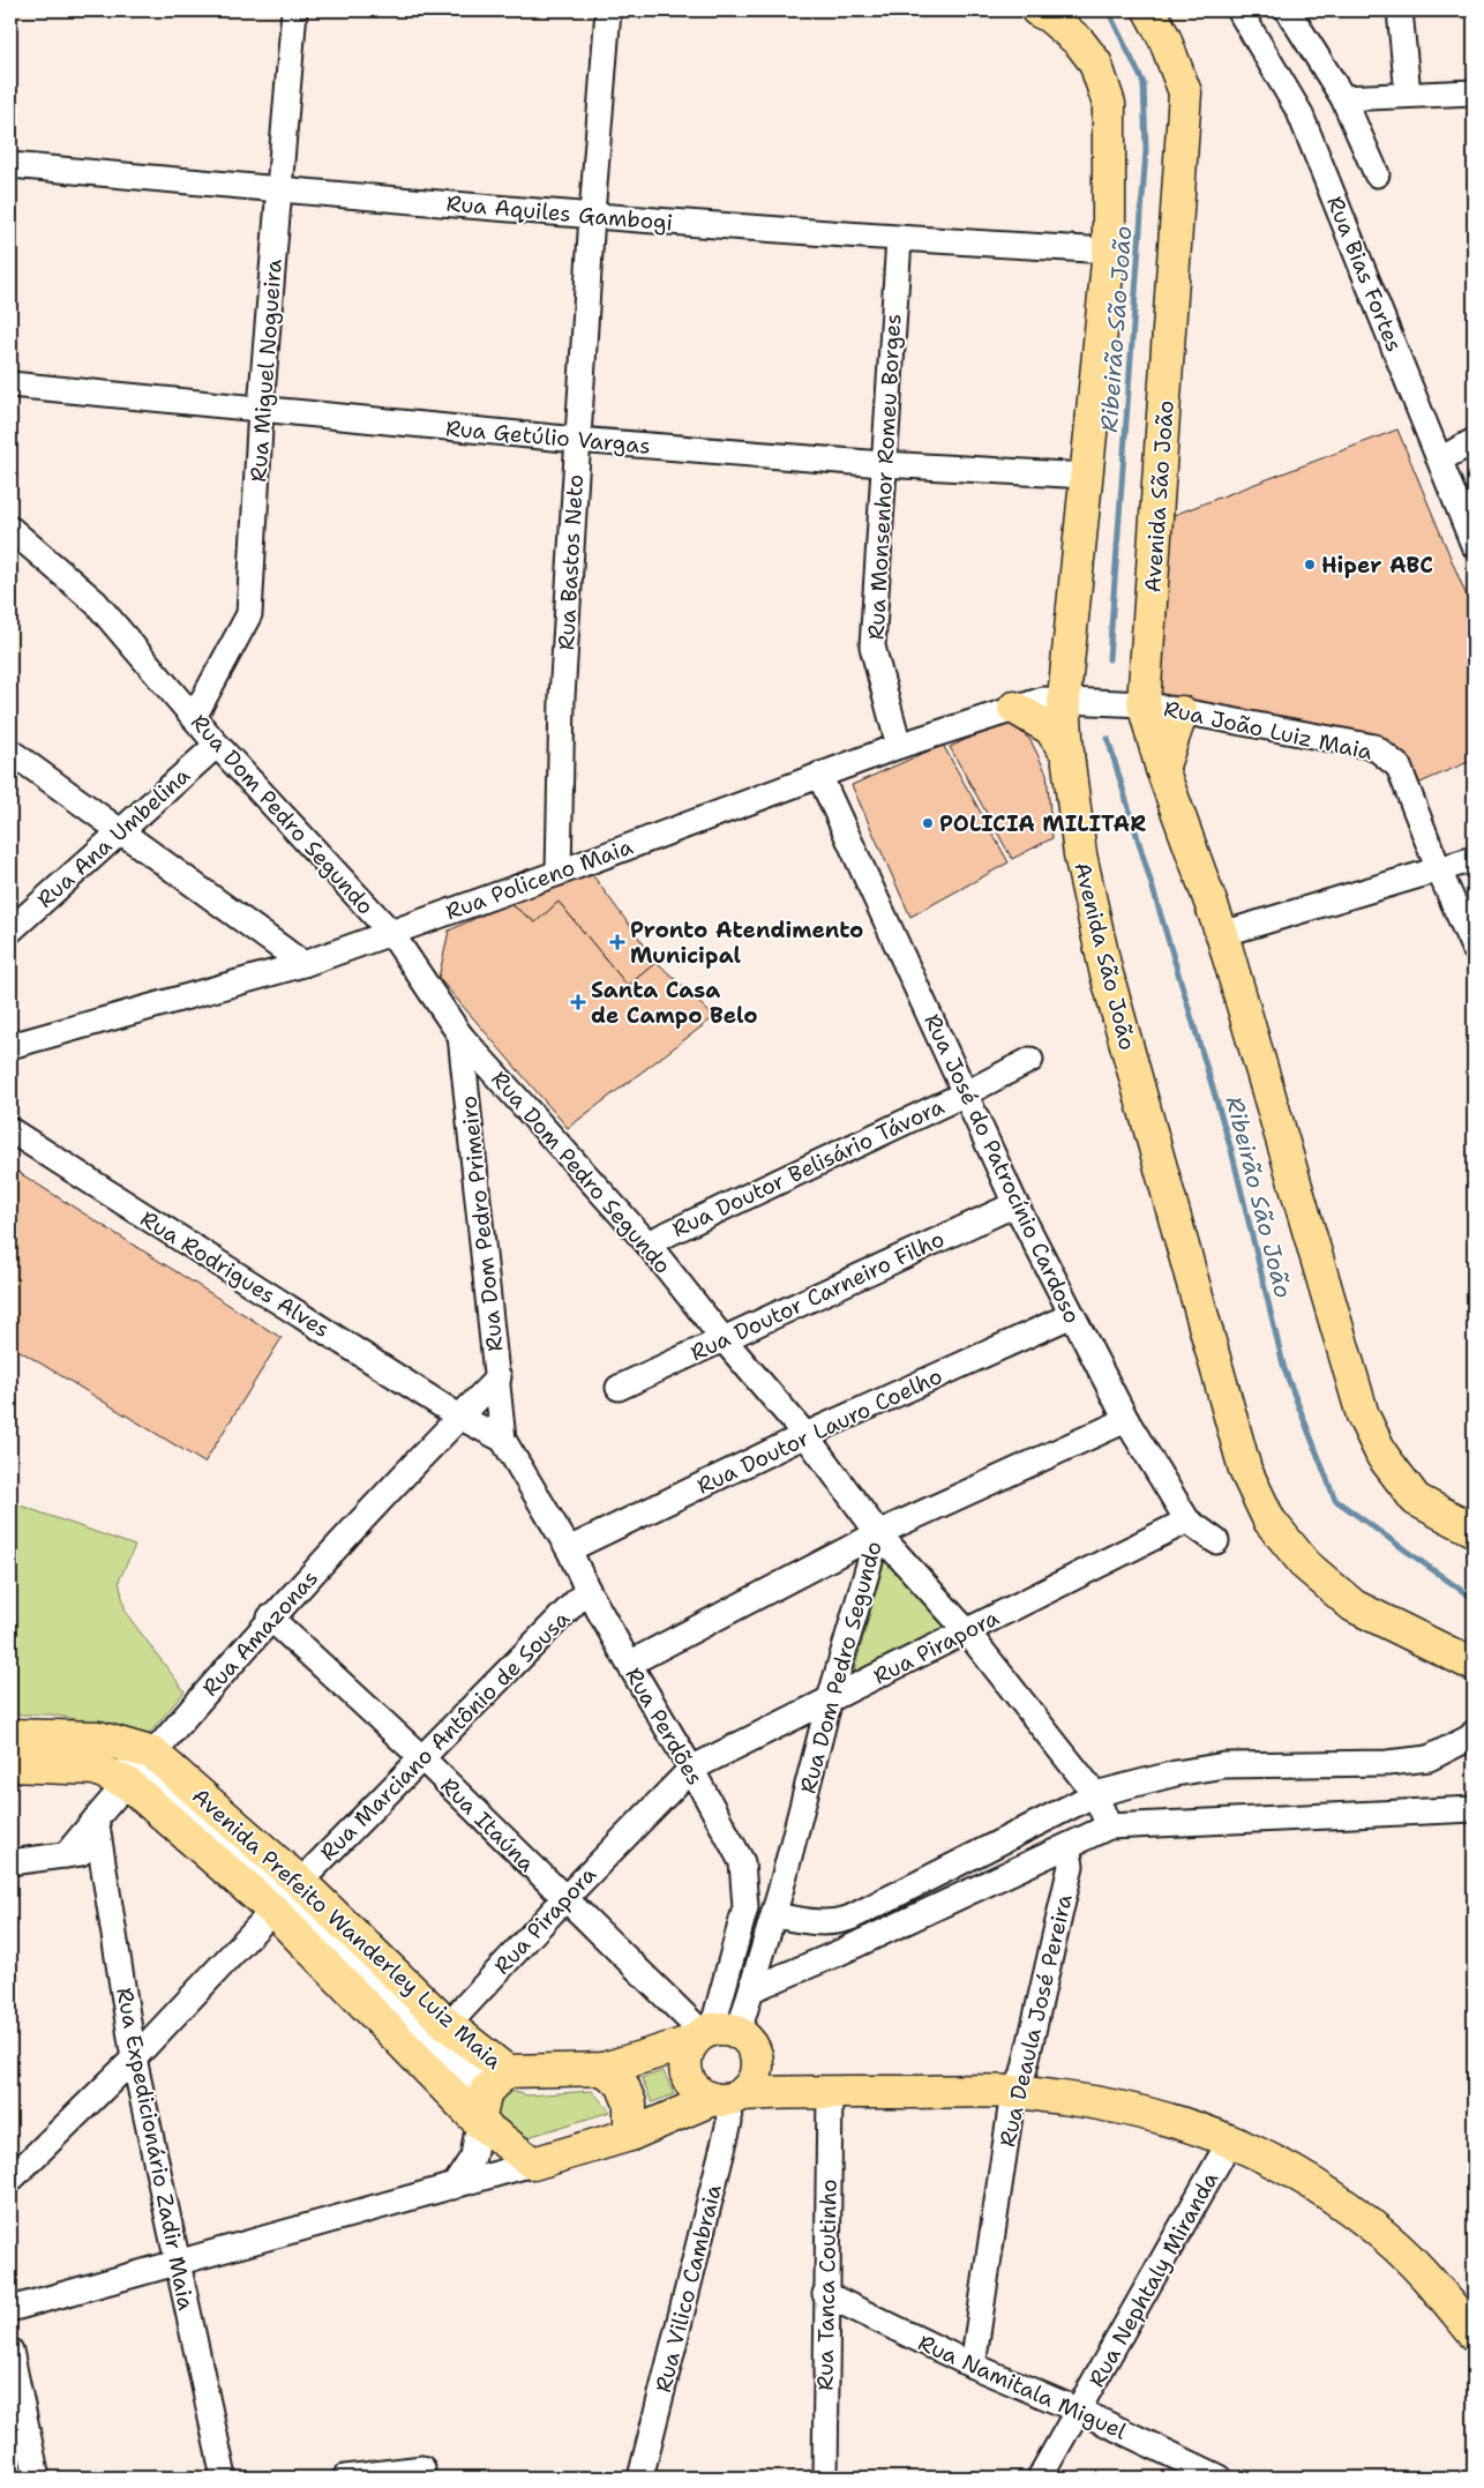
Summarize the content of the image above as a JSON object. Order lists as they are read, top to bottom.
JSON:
{
  "streets": {
    "main road": ["Avenida São João", "Avenida Prefeito Wanderley Luiz Maia"],
    "street": [
      "Rua Aquiles Gambogi",
      "Rua Bias Fortes",
      "Rua Miguel Nogueira",
      "Rua Getúlio Vargas",
      "Rua Monsenhor Romeu Borges",
      "Rua Bastos Neto",
      "Rua João Luiz Maia",
      "Rua Dom Pedro Segundo",
      "Rua Ana Umbelina",
      "Rua Policeno Maia",
      "Rua Doutor Belisário Távora",
      "Rua José do Patrocínio Cardoso",
      "Rua Dom Pedro Primeiro",
      "Rua Rodrigues Alves",
      "Rua Doutor Carneiro Filho",
      "Rua Doutor Lauro Coelho",
      "Rua Amazonas",
      "Rua Pirapora",
      "Rua Perdões",
      "Rua Marciano Antônio de Sousa",
      "Rua Itaúna",
      "Rua Deaula José Pereira",
      "Rua Expedicionário Zadir Maia",
      "Rua Nephtaly Miranda",
      "Rua Tanca Coutinho",
      "Rua Vilico Cambraia",
      "Rua Namitala Miguel"
    ]
  },
  "crossings": [
    ["Rua Aquiles Gambogi", "Rua Miguel Nogueira"],
    ["Rua Aquiles Gambogi", "Rua Monsenhor Romeu Borges"],
    ["Rua Aquiles Gambogi", "Avenida São João"],
    ["Rua Aquiles Gambogi", "Rua Bastos Neto"],
    ["Rua Miguel Nogueira", "Rua Getúlio Vargas"],
    ["Rua Miguel Nogueira", "Rua Dom Pedro Segundo"],
    ["Rua Getúlio Vargas", "Rua Monsenhor Romeu Borges"],
    ["Rua Getúlio Vargas", "Avenida São João"],
    ["Rua Getúlio Vargas", "Rua Bastos Neto"],
    ["Rua Monsenhor Romeu Borges", "Rua Policeno Maia"],
    ["Avenida São João", "Rua João Luiz Maia"],
    ["Avenida São João", "Rua Policeno Maia"],
    ["Rua Bastos Neto", "Rua Policeno Maia"],
    ["Rua João Luiz Maia", "Rua Policeno Maia"],
    ["Rua Dom Pedro Segundo", "Rua Ana Umbelina"],
    ["Rua Dom Pedro Segundo", "Rua Policeno Maia"],
    ["Rua Dom Pedro Segundo", "Rua Doutor Belisário Távora"],
    ["Rua Dom Pedro Segundo", "Rua Dom Pedro Primeiro"],
    ["Rua Dom Pedro Segundo", "Rua Doutor Carneiro Filho"],
    ["Rua Dom Pedro Segundo", "Rua Doutor Lauro Coelho"],
    ["Rua Dom Pedro Segundo", "Rua Pirapora"],
    ["Rua Dom Pedro Segundo", "Rua Perdões"],
    ["Rua Dom Pedro Segundo", "Rua Itaúna"],
    ["Rua Dom Pedro Segundo", "Avenida Prefeito Wanderley Luiz Maia"],
    ["Rua Dom Pedro Segundo", "Rua Vilico Cambraia"],
    ["Rua Policeno Maia", "Rua José do Patrocínio Cardoso"],
    ["Rua Doutor Belisário Távora", "Rua José do Patrocínio Cardoso"],
    ["Rua José do Patrocínio Cardoso", "Rua Doutor Carneiro Filho"],
    ["Rua José do Patrocínio Cardoso", "Rua Doutor Lauro Coelho"],
    ["Rua José do Patrocínio Cardoso", "Rua Pirapora"],
    ["Rua Dom Pedro Primeiro", "Rua Rodrigues Alves"],
    ["Rua Dom Pedro Primeiro", "Rua Amazonas"],
    ["Rua Dom Pedro Primeiro", "Rua Perdões"],
    ["Rua Rodrigues Alves", "Rua Amazonas"],
    ["Rua Doutor Lauro Coelho", "Rua Perdões"],
    ["Rua Amazonas", "Rua Itaúna"],
    ["Rua Amazonas", "Avenida Prefeito Wanderley Luiz Maia"],
    ["Rua Amazonas", "Rua Expedicionário Zadir Maia"],
    ["Rua Pirapora", "Rua Perdões"],
    ["Rua Pirapora", "Rua Itaúna"],
    ["Rua Pirapora", "Avenida Prefeito Wanderley Luiz Maia"],
    ["Rua Perdões", "Rua Marciano Antônio de Sousa"],
    ["Rua Perdões", "Rua Itaúna"],
    ["Rua Perdões", "Avenida Prefeito Wanderley Luiz Maia"],
    ["Rua Perdões", "Rua Vilico Cambraia"],
    ["Rua Marciano Antônio de Sousa", "Rua Itaúna"],
    ["Rua Marciano Antônio de Sousa", "Avenida Prefeito Wanderley Luiz Maia"],
    ["Rua Marciano Antônio de Sousa", "Rua Expedicionário Zadir Maia"],
    ["Rua Itaúna", "Avenida Prefeito Wanderley Luiz Maia"],
    ["Rua Itaúna", "Rua Vilico Cambraia"],
    ["Avenida Prefeito Wanderley Luiz Maia", "Rua Vilico Cambraia"],
    ["Rua Deaula José Pereira", "Rua Namitala Miguel"],
    ["Rua Nephtaly Miranda", "Rua Namitala Miguel"],
    ["Rua Tanca Coutinho", "Rua Namitala Miguel"]
  ],
  "water": ["Ribeirão São João"],
  "places": {
    "other": ["Hiper ABC", "POLICIA MILITAR"],
    "health": ["Pronto Atendimento Municipal", "Santa Casa de Campo Belo"]
  }
}
